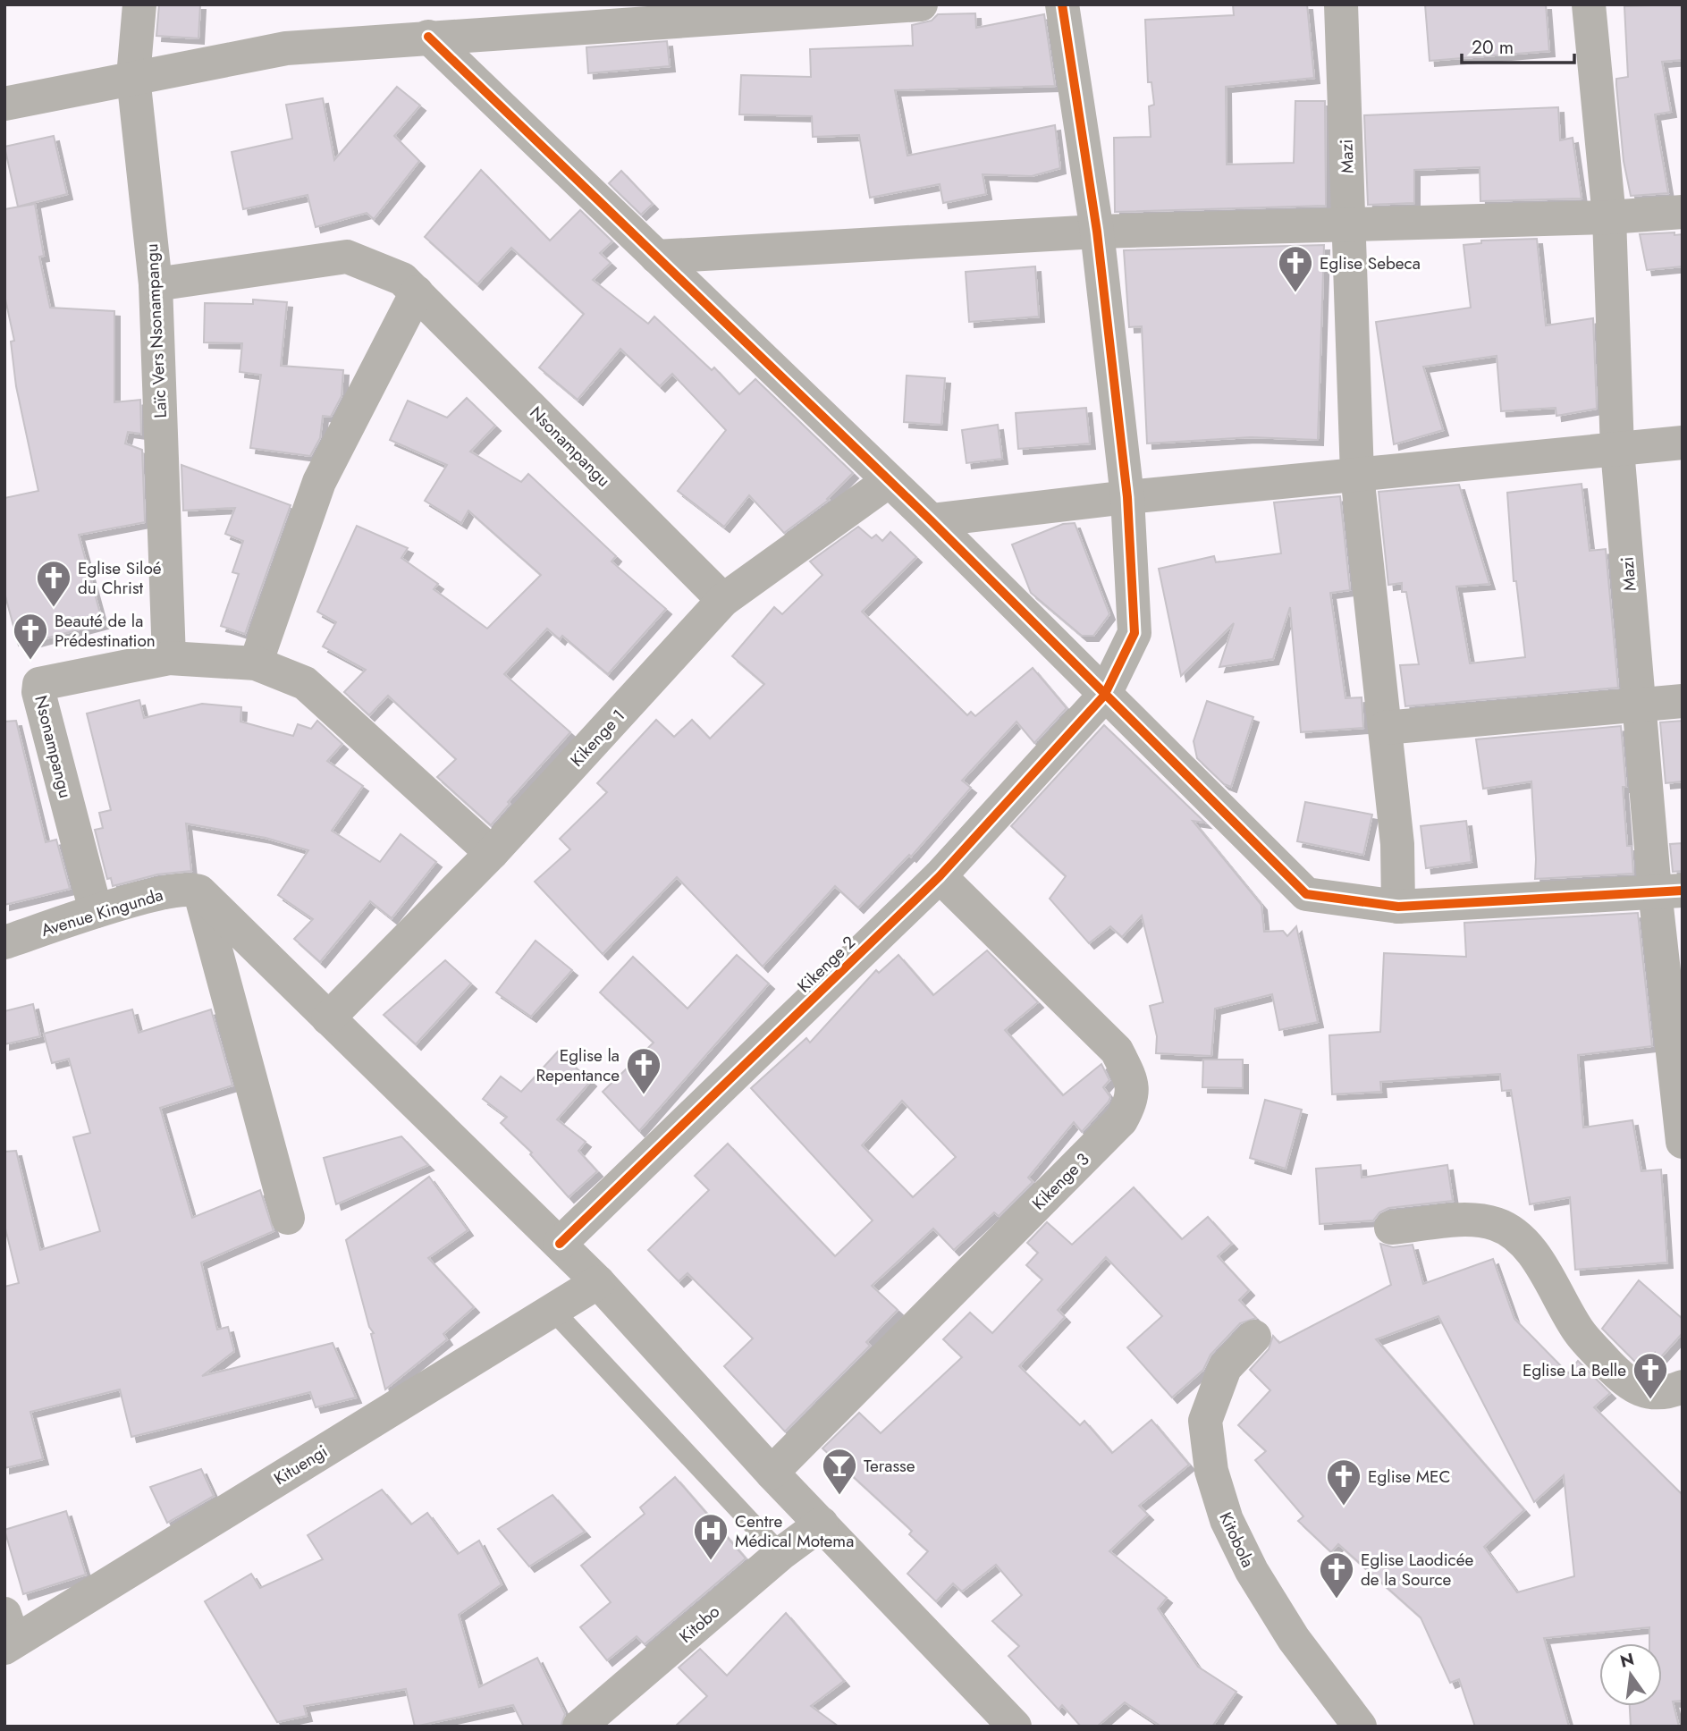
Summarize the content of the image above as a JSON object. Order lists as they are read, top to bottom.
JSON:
{
  "streets": {
    "street": [
      "Mazi",
      "Laïc Vers Nsonampangu",
      "Nsonampangu",
      "Kikenge 1",
      "Avenue Kingunda",
      "Kikenge 2",
      "Kikenge 3",
      "Kituengi",
      "Kitobola",
      "Kitobo"
    ]
  },
  "crossings": [
    ["Laïc Vers Nsonampangu", "Nsonampangu"],
    ["Nsonampangu", "Kikenge 1"],
    ["Nsonampangu", "Avenue Kingunda"],
    ["Kikenge 2", "Kikenge 3"]
  ],
  "places": {
    "church": [
      "Eglise Sebeca",
      "Eglise Siloé du Christ",
      "Beauté de la Prédestination",
      "Eglise la Repentance",
      "Eglise La Belle",
      "Eglise MEC",
      "Eglise Laodicée de la Source"
    ],
    "bar": ["Terasse"],
    "hospital": ["Centre Médical Motema"]
  },
  "scale_bar": "20 m",
  "north": "top"
}
